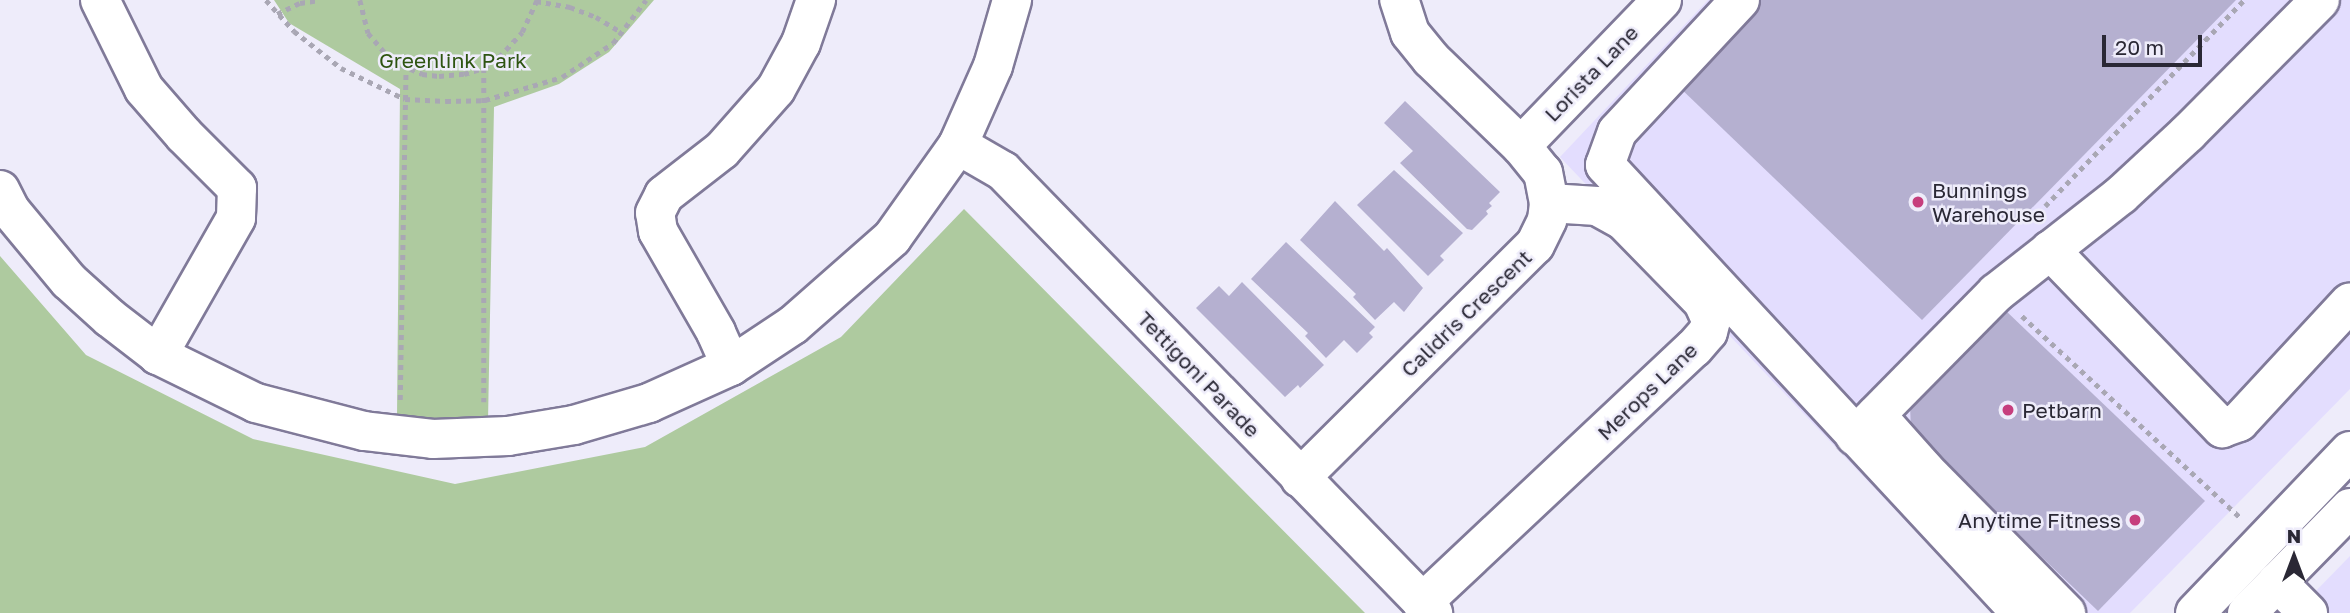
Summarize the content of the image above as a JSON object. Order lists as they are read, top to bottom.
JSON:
{
  "streets": {
    "street": [
      "Lorista Lane",
      "Calidris Crescent",
      "Tettigoni Parade",
      "Merops Lane"
    ]
  },
  "crossings": [
    ["Calidris Crescent", "Tettigoni Parade"],
    ["Calidris Crescent", "Merops Lane"],
    ["Tettigoni Parade", "Merops Lane"]
  ],
  "parks": ["Greenlink Park"],
  "places": ["Bunnings Warehouse", "Petbarn", "Anytime Fitness"],
  "scale_bar": "20 m",
  "north": "top"
}
